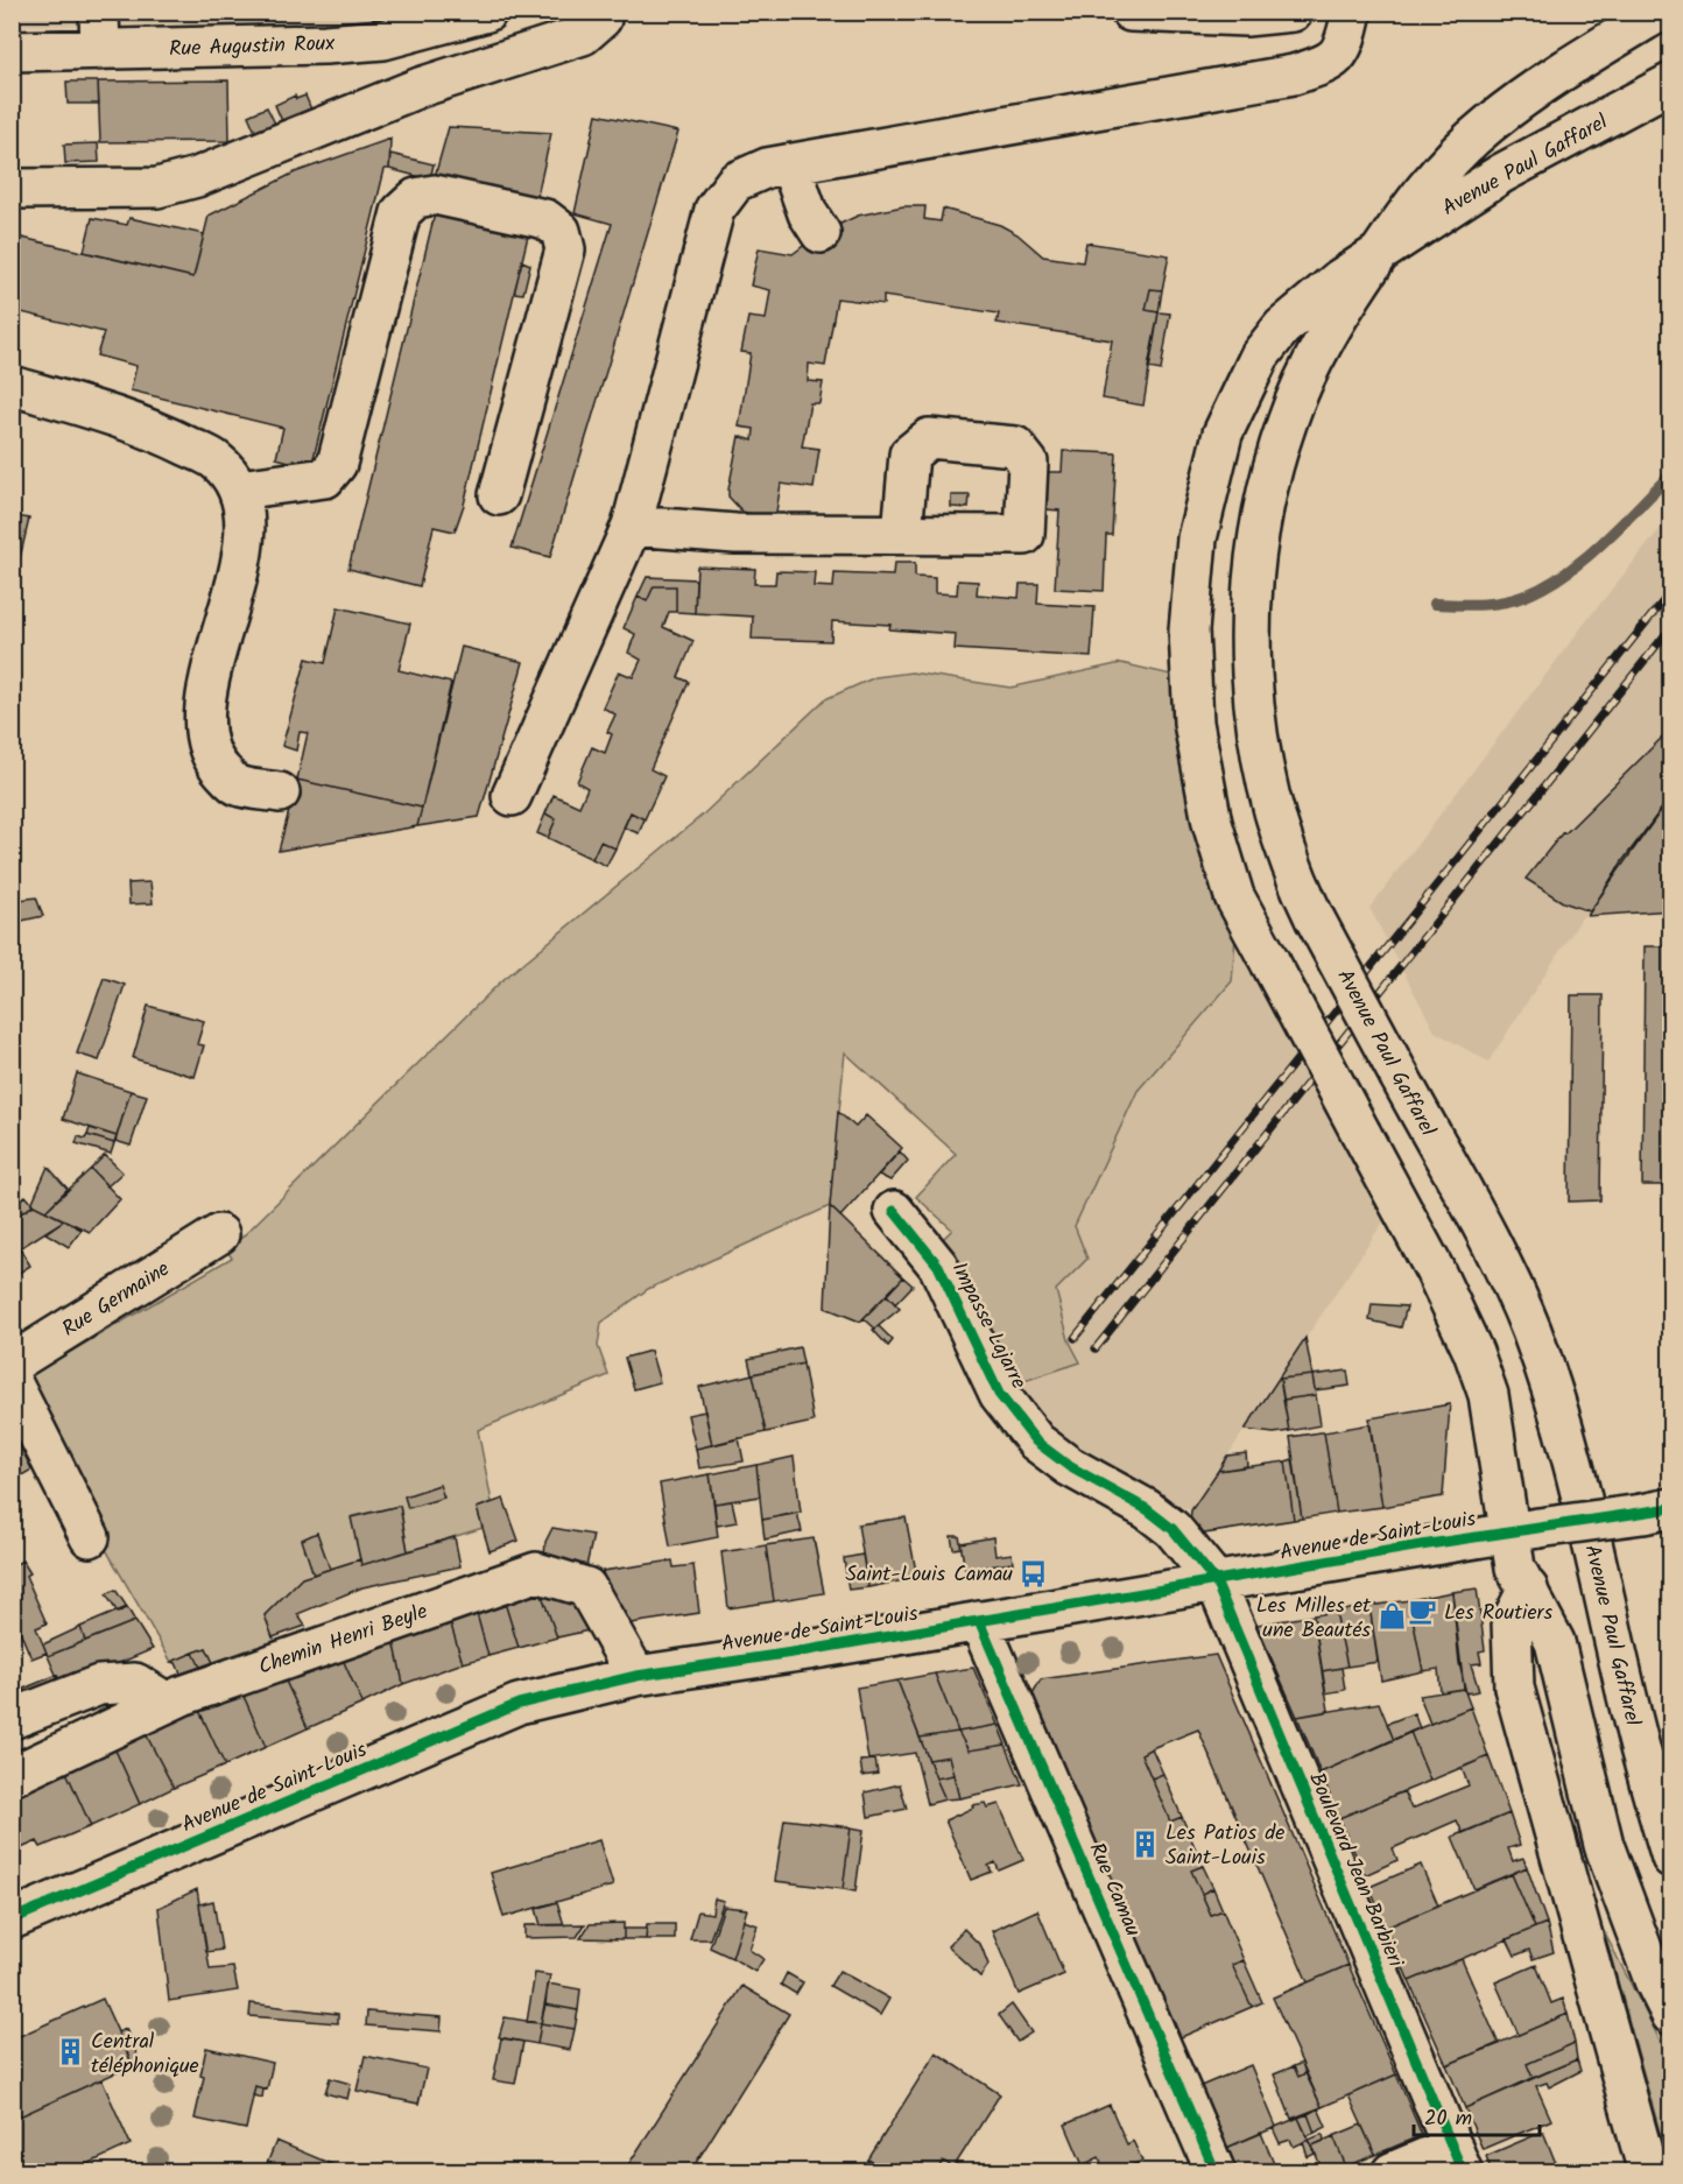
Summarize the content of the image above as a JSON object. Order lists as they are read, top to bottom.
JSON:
{
  "streets": {
    "street": [
      "Rue Augustin Roux",
      "Avenue Paul Gaffarel",
      "Rue Germaine",
      "Impasse Lajarre",
      "Avenue de Saint-Louis",
      "Chemin Henri Beyle",
      "Boulevard Jean Barbieri",
      "Rue Camau"
    ]
  },
  "crossings": [
    ["Impasse Lajarre", "Avenue de Saint-Louis"],
    ["Impasse Lajarre", "Boulevard Jean Barbieri"],
    ["Avenue de Saint-Louis", "Chemin Henri Beyle"],
    ["Avenue de Saint-Louis", "Boulevard Jean Barbieri"],
    ["Avenue de Saint-Louis", "Rue Camau"]
  ],
  "places": {
    "bus stop": ["Saint-Louis Camau"],
    "cafe": ["Les Routiers"],
    "shop": ["Les Milles et une Beautés"],
    "building": ["Les Patios de Saint-Louis", "Central téléphonique"]
  },
  "scale_bar": "20 m"
}
